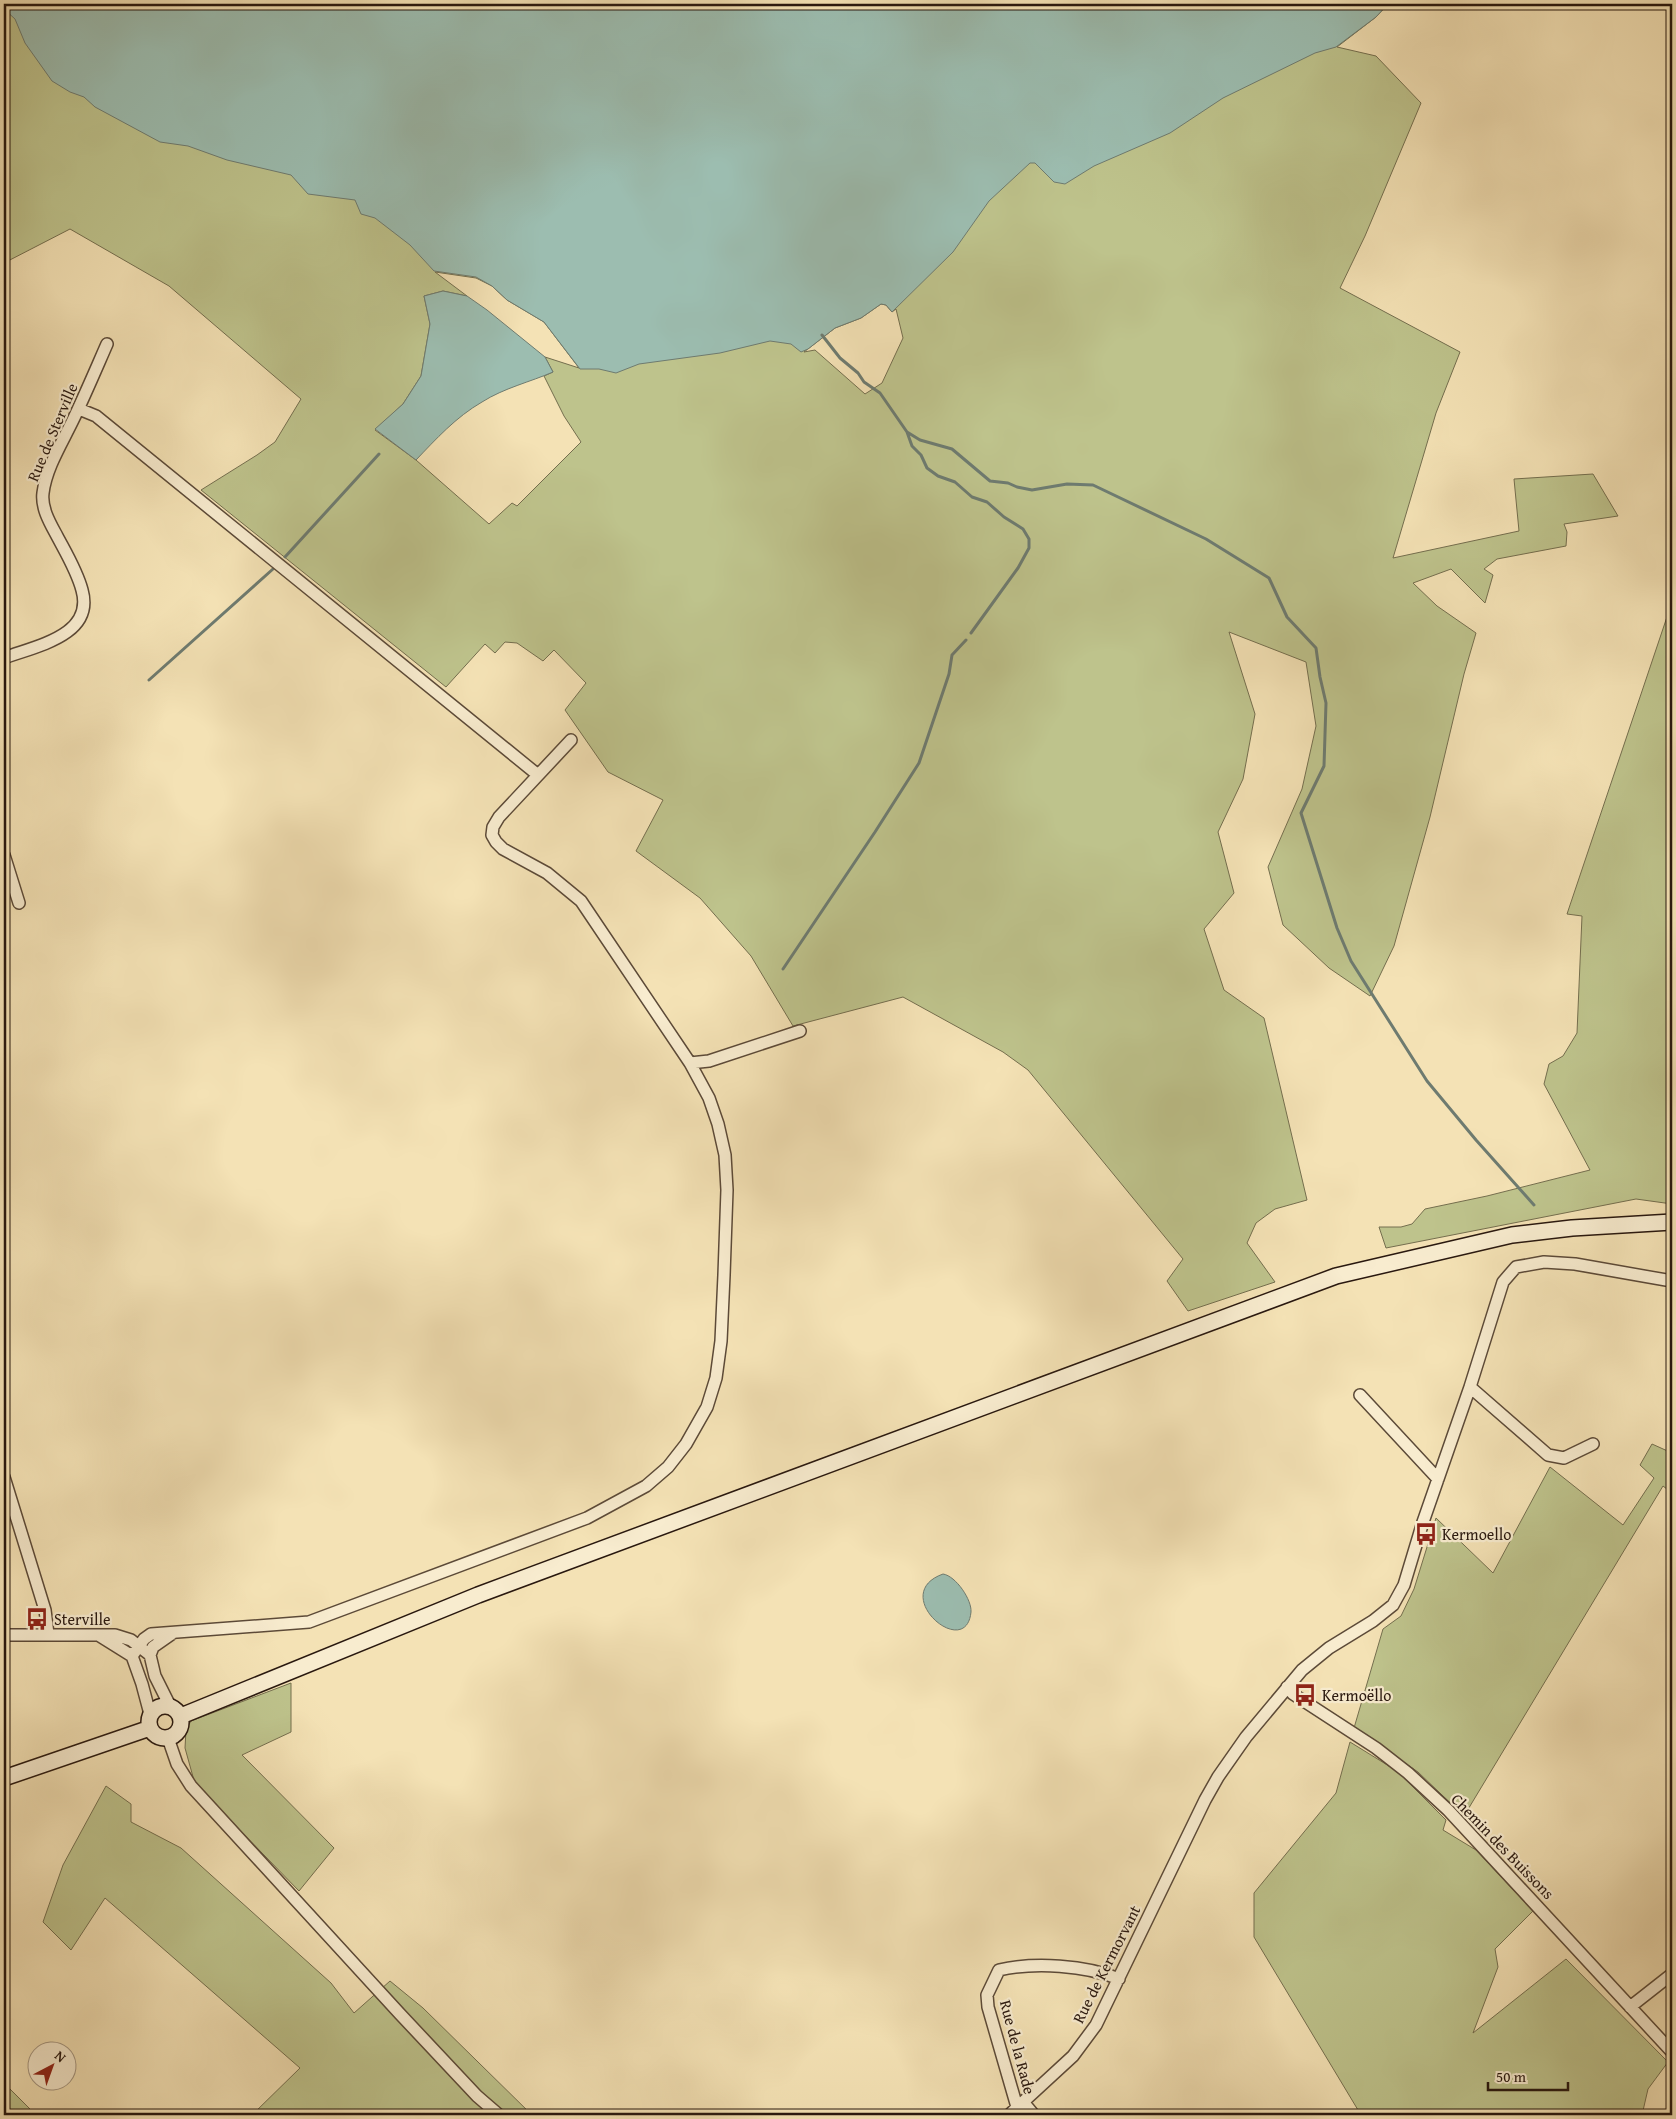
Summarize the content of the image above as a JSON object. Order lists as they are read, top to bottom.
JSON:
{
  "streets": {
    "street": [
      "Rue de Sterville",
      "Chemin des Buissons",
      "Rue de Kermorvant",
      "Rue de la Rade"
    ]
  },
  "crossings": [
    ["Chemin des Buissons", "Rue de Kermorvant"],
    ["Rue de Kermorvant", "Rue de la Rade"]
  ],
  "places": {
    "bus stop": ["Kermoello", "Sterville", "Kermoëllo"]
  },
  "scale_bar": "50 m",
  "north": "top right"
}
